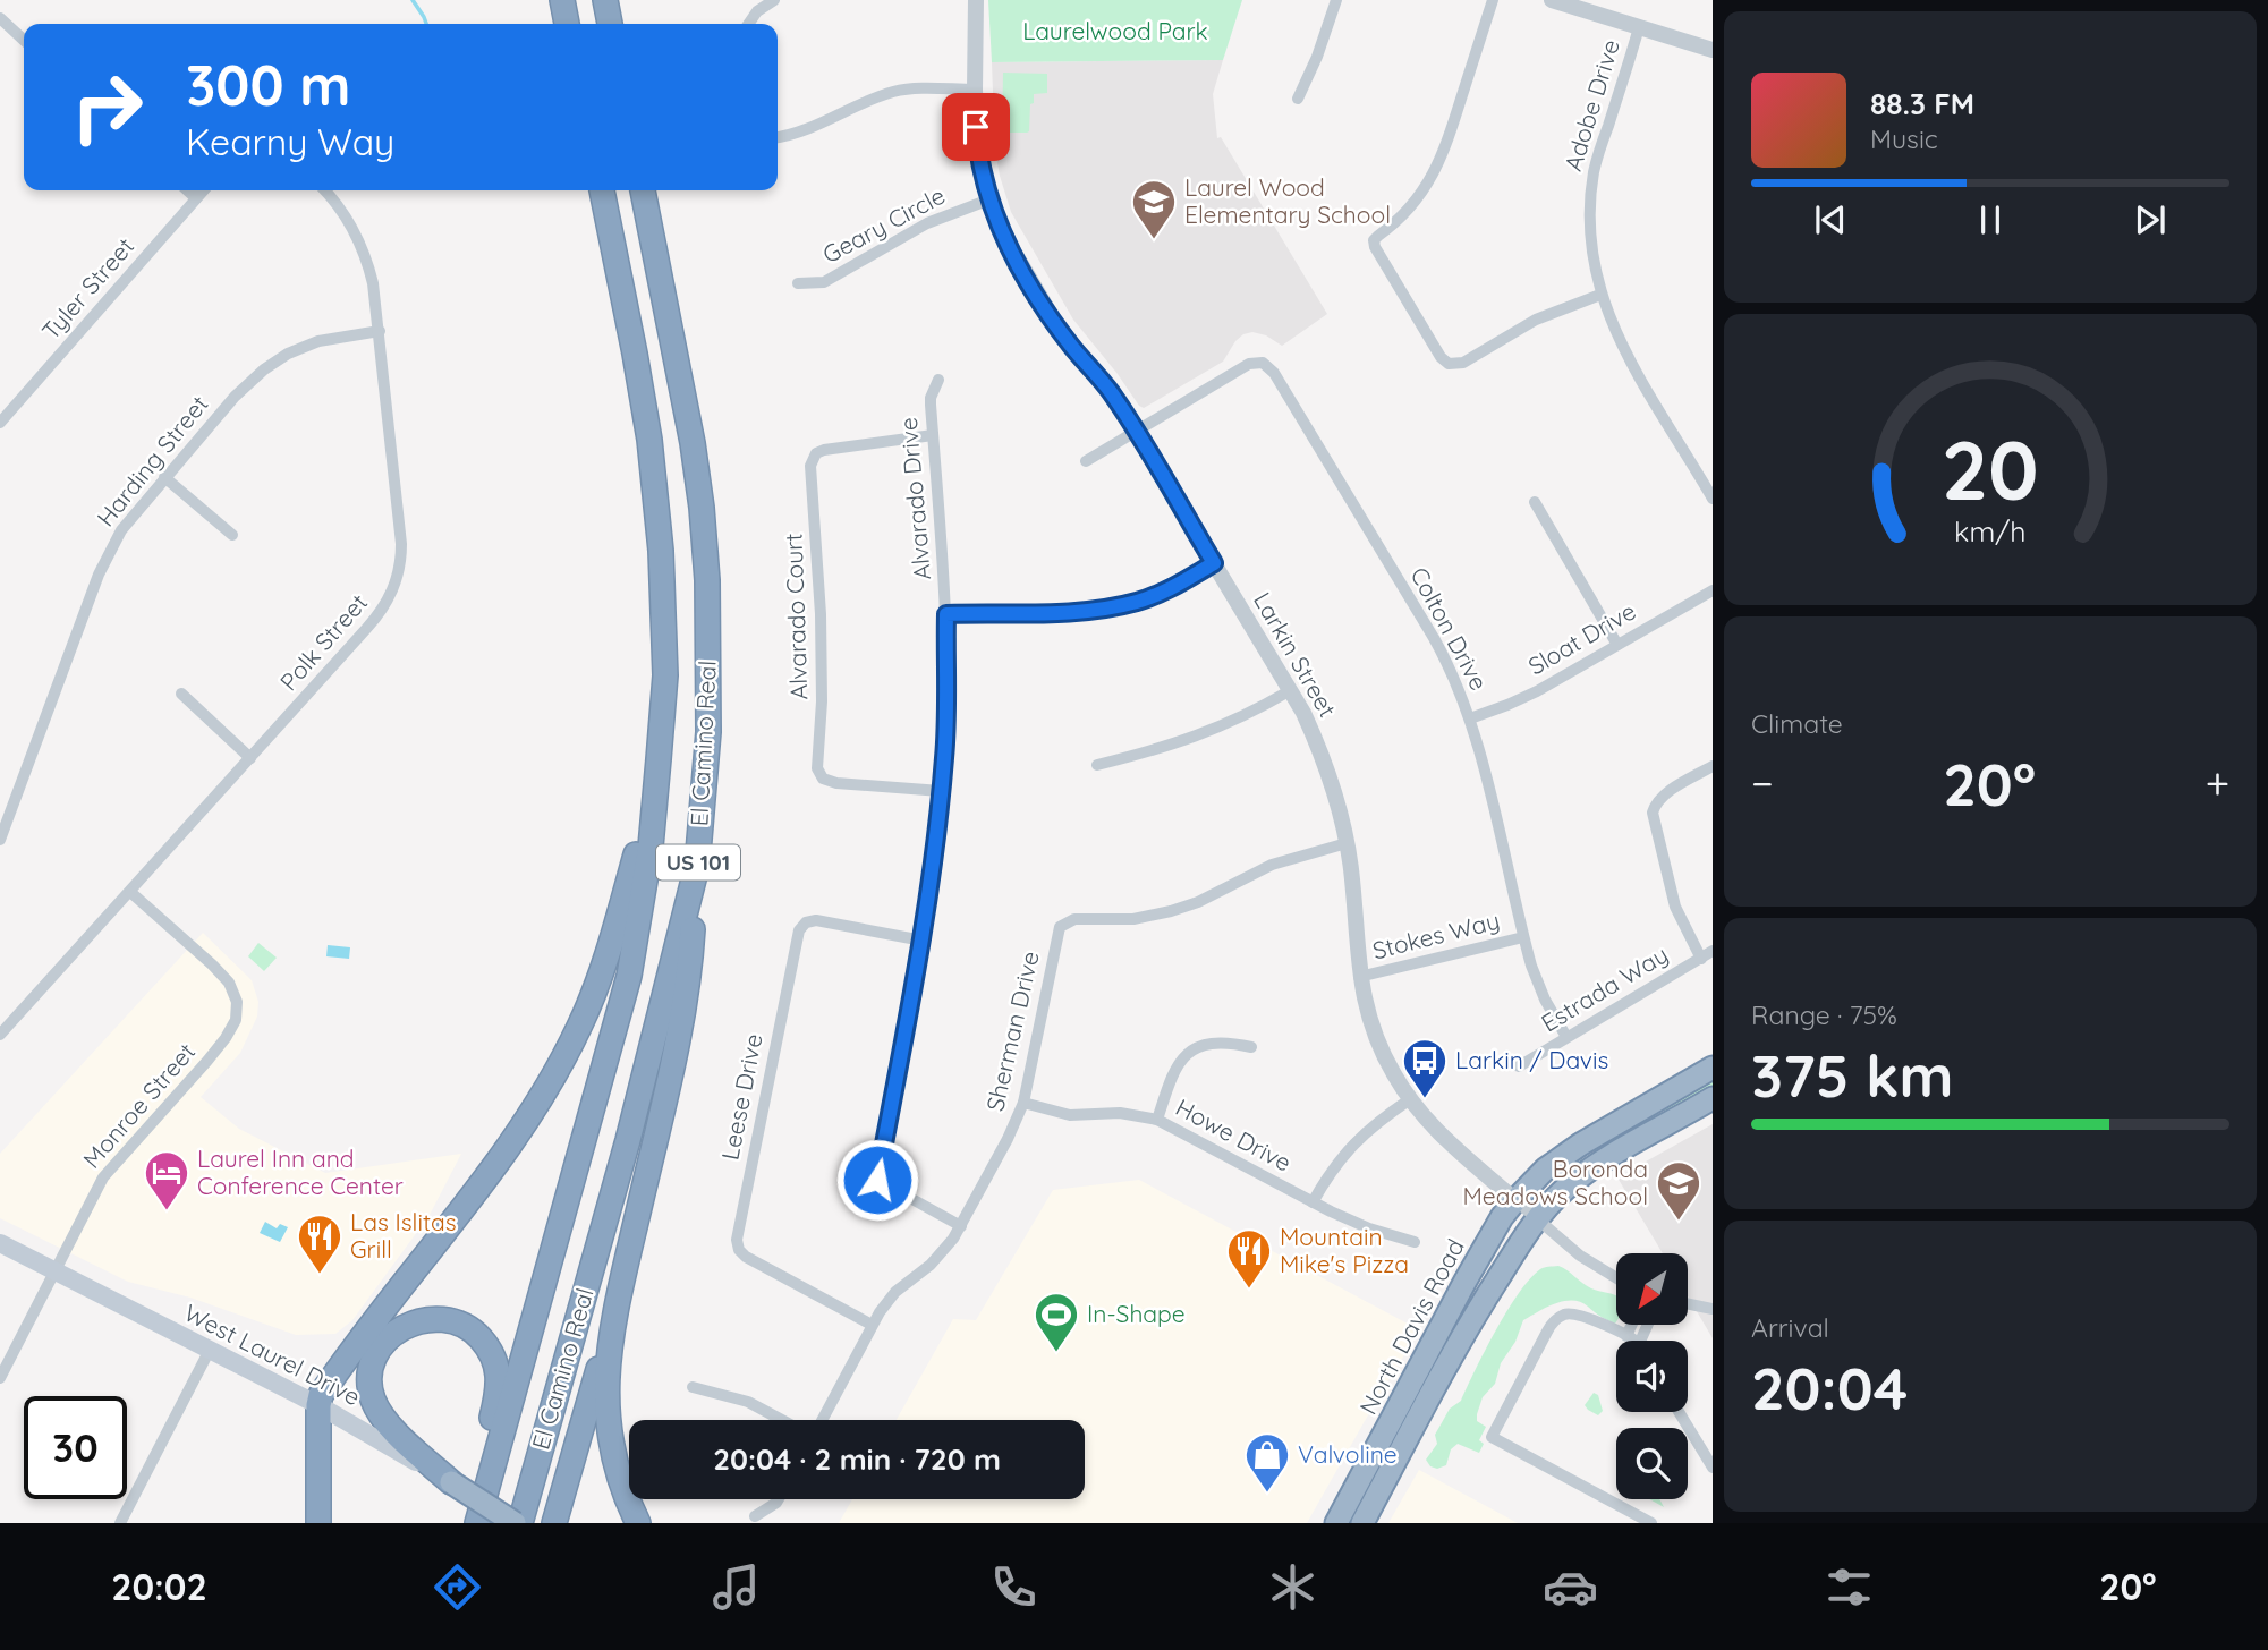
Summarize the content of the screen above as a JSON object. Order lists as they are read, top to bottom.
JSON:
{
  "streets": {
    "highway": [
      "El Camino Real",
      "US 101",
      "North Davis Road",
      "West Laurel Drive"
    ],
    "street": [
      "Adobe Drive",
      "Geary Circle",
      "Tyler Street",
      "Harding Street",
      "Alvarado Drive",
      "Alvarado Court",
      "Colton Drive",
      "Sloat Drive",
      "Polk Street",
      "Larkin Street",
      "Stokes Way",
      "Estrada Way",
      "Sherman Drive",
      "Leese Drive",
      "Monroe Street",
      "Howe Drive"
    ]
  },
  "crossings": [
    ["Geary Circle", "Larkin Street"],
    ["Harding Street", "Polk Street"],
    ["Alvarado Drive", "Alvarado Court"],
    ["Alvarado Drive", "Sherman Drive"],
    ["Alvarado Drive", "Leese Drive"],
    ["Colton Drive", "Sloat Drive"],
    ["Colton Drive", "Larkin Street"],
    ["Colton Drive", "Stokes Way"],
    ["Colton Drive", "Estrada Way"],
    ["Polk Street", "Monroe Street"],
    ["Larkin Street", "Stokes Way"],
    ["Larkin Street", "Sherman Drive"],
    ["Larkin Street", "North Davis Road"],
    ["El Camino Real", "West Laurel Drive"],
    ["Sherman Drive", "Leese Drive"],
    ["Sherman Drive", "Howe Drive"],
    ["Monroe Street", "West Laurel Drive"]
  ],
  "parks": ["Laurelwood Park"],
  "places": {
    "school or university": ["Laurel Wood Elementary School", "Boronda Meadows School"],
    "bus stop": ["Larkin / Davis"],
    "hotel": ["Laurel Inn and Conference Center"],
    "restaurant": ["Las Islitas Grill", "Mountain Mike's Pizza"],
    "sports": ["In-Shape"],
    "shop": ["Valvoline"]
  },
  "north": "bottom left",
  "page": {
    "turn": ["300 m", "Kearny Way"],
    "song": ["88.3 FM", "Music"],
    "tile": [
      "Climate",
      ["Range · 75%", "375 km"],
      ["Arrival", "20:04"]
    ],
    "heat": ["−", "20°", "+"],
    "limit": "30",
    "trip": "20:04 · 2 min · 720 m",
    "tabs": ["20:02", "20°"],
    "gauge": ["20", "km/h"]
  }
}
